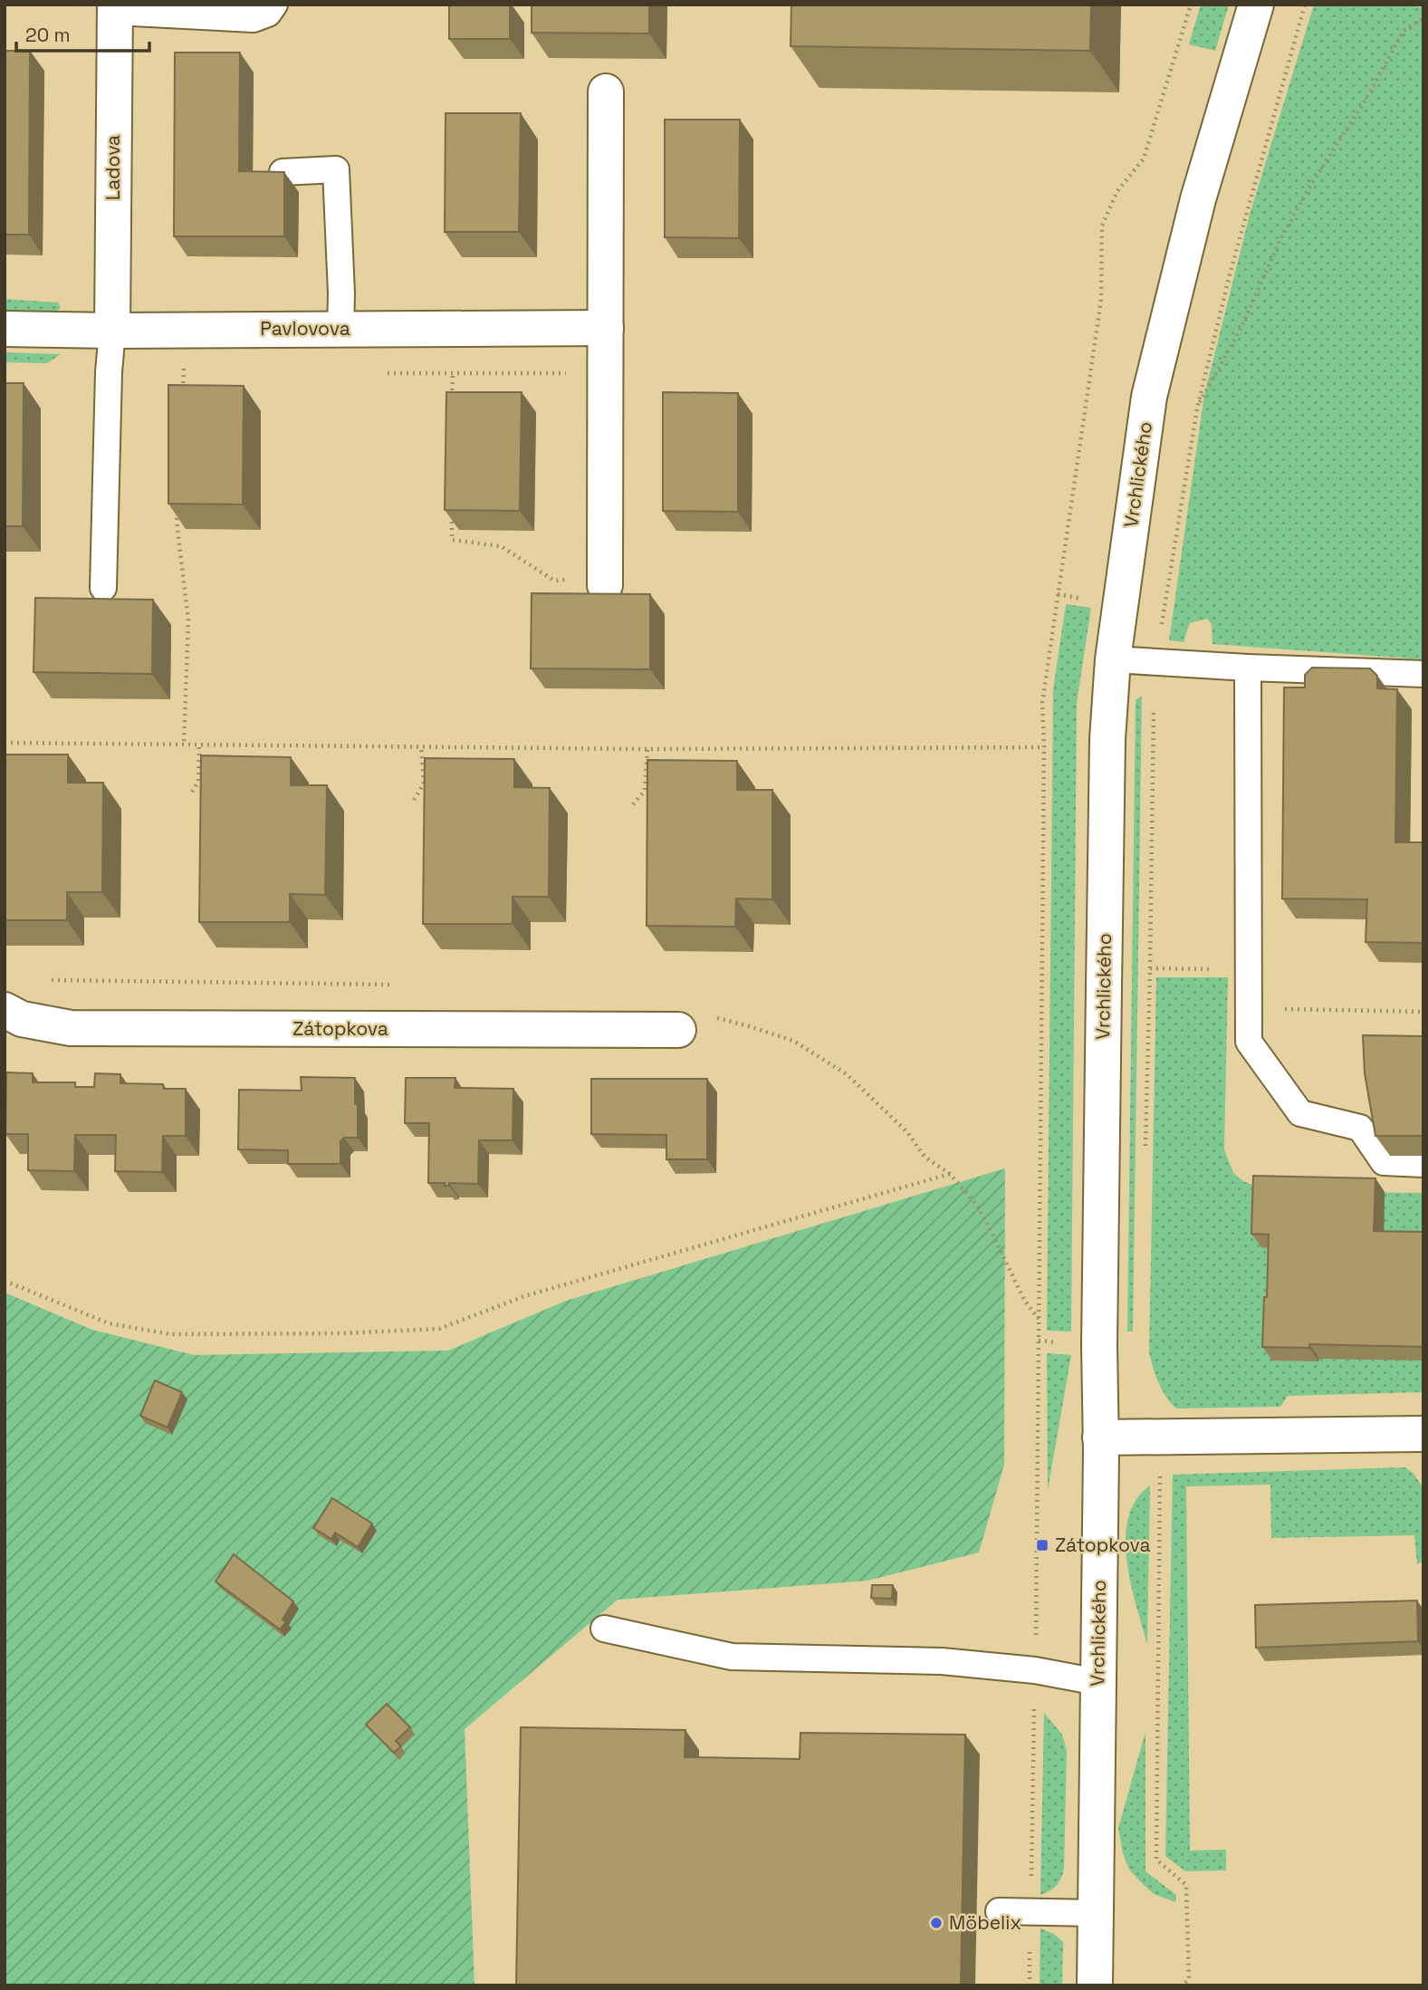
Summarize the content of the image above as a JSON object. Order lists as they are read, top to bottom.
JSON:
{
  "streets": {
    "street": [
      "Ladova",
      "Pavlovova",
      "Vrchlického",
      "Zátopkova"
    ]
  },
  "crossings": [
    ["Ladova", "Pavlovova"]
  ],
  "places": {
    "transit": ["Zátopkova"],
    "other": ["Möbelix"]
  },
  "scale_bar": "20 m"
}
